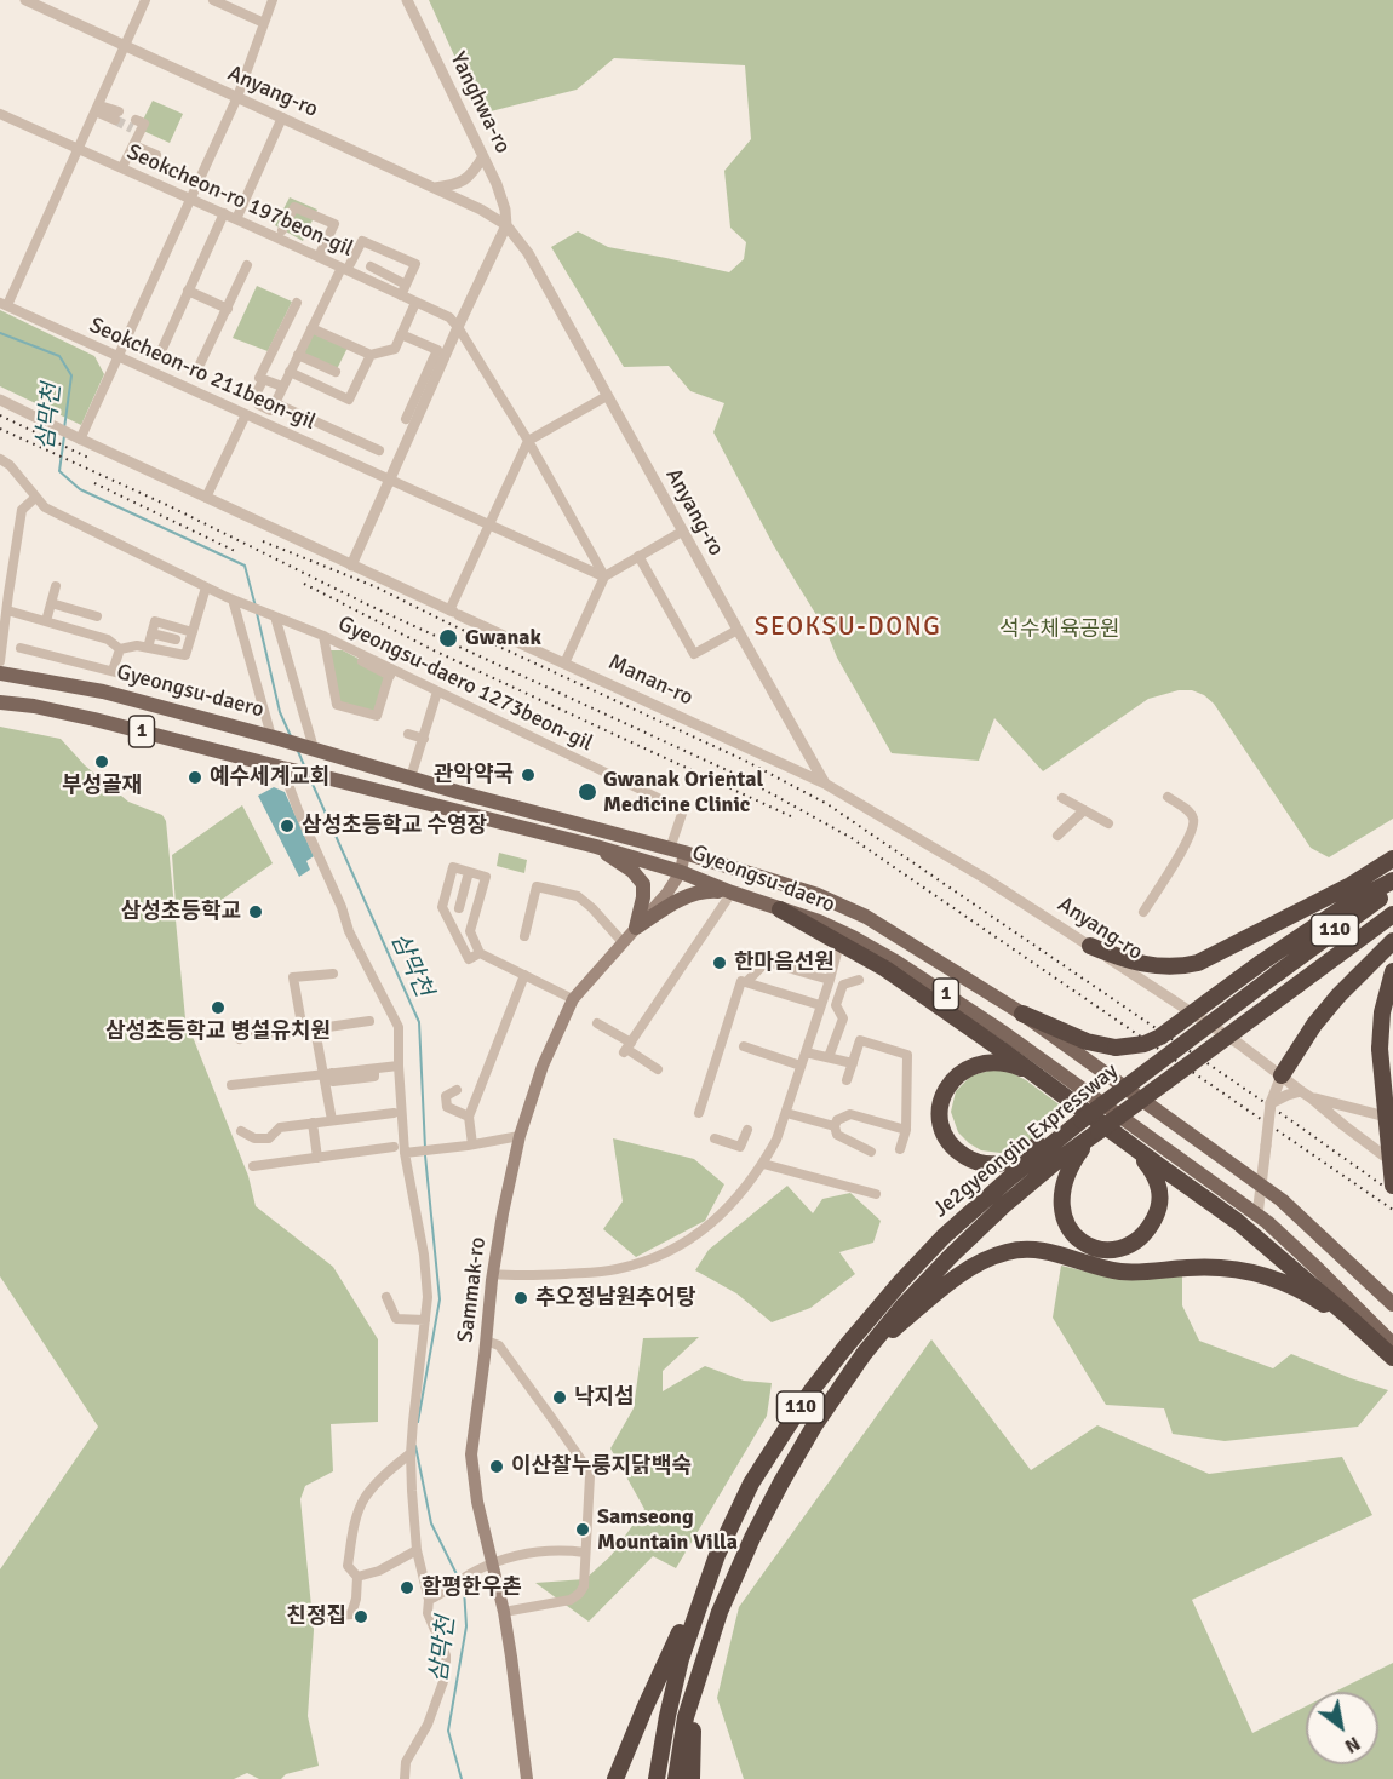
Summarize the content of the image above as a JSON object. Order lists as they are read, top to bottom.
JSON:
{
  "streets": {
    "highway": ["110", "Je2gyeongin Expressway"],
    "main road": ["Gyeongsu-daero", "1", "Sammak-ro"],
    "street": [
      "Anyang-ro",
      "Yanghwa-ro",
      "Seokcheon-ro 197beon-gil",
      "Seokcheon-ro 211beon-gil",
      "Manan-ro",
      "Gyeongsu-daero 1273beon-gil"
    ]
  },
  "crossings": [
    ["Anyang-ro", "Yanghwa-ro"],
    ["Anyang-ro", "Manan-ro"],
    ["Gyeongsu-daero 1273beon-gil", "Gyeongsu-daero"],
    ["Gyeongsu-daero 1273beon-gil", "Sammak-ro"],
    ["Gyeongsu-daero", "Sammak-ro"]
  ],
  "districts": ["SEOKSU-DONG"],
  "water": ["삼막천"],
  "parks": ["석수체육공원"],
  "places": [
    "Gwanak",
    "부성골재",
    "관악약국",
    "예수세계교회",
    "Gwanak Oriental Medicine Clinic",
    "삼성초등학교 수영장",
    "삼성초등학교",
    "한마음선원",
    "삼성초등학교 병설유치원",
    "추오정남원추어탕",
    "낙지섬",
    "이산찰누룽지닭백숙",
    "Samseong Mountain Villa",
    "함평한우촌",
    "친정집"
  ],
  "north": "bottom right"
}
